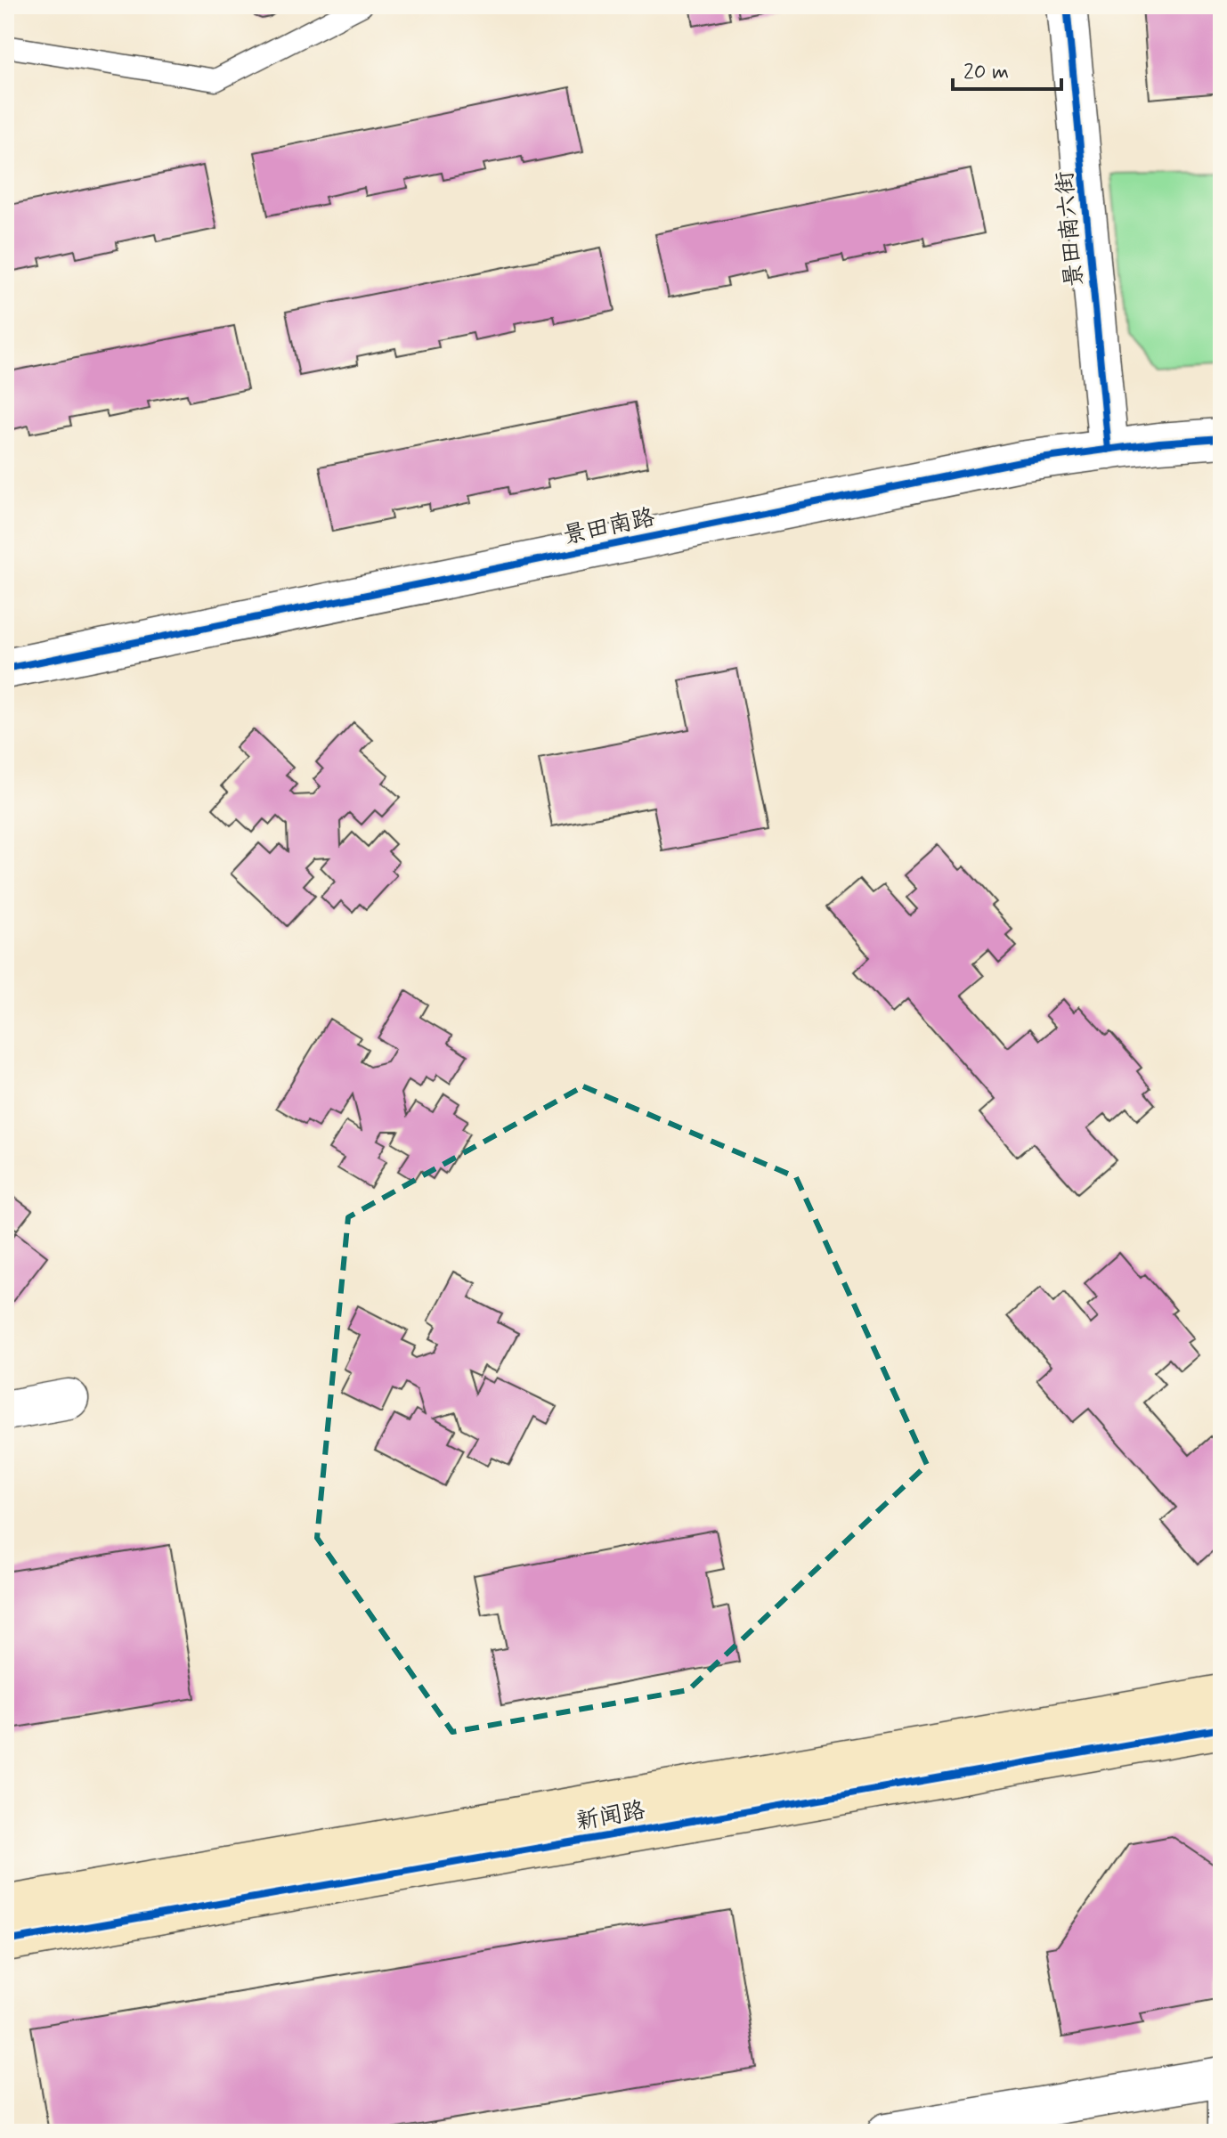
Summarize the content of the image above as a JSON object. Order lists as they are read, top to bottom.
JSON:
{
  "streets": {
    "street": ["景田南六街", "景田南路", "新闻路"]
  },
  "crossings": [
    ["景田南六街", "景田南路"]
  ],
  "scale_bar": "20 m"
}
